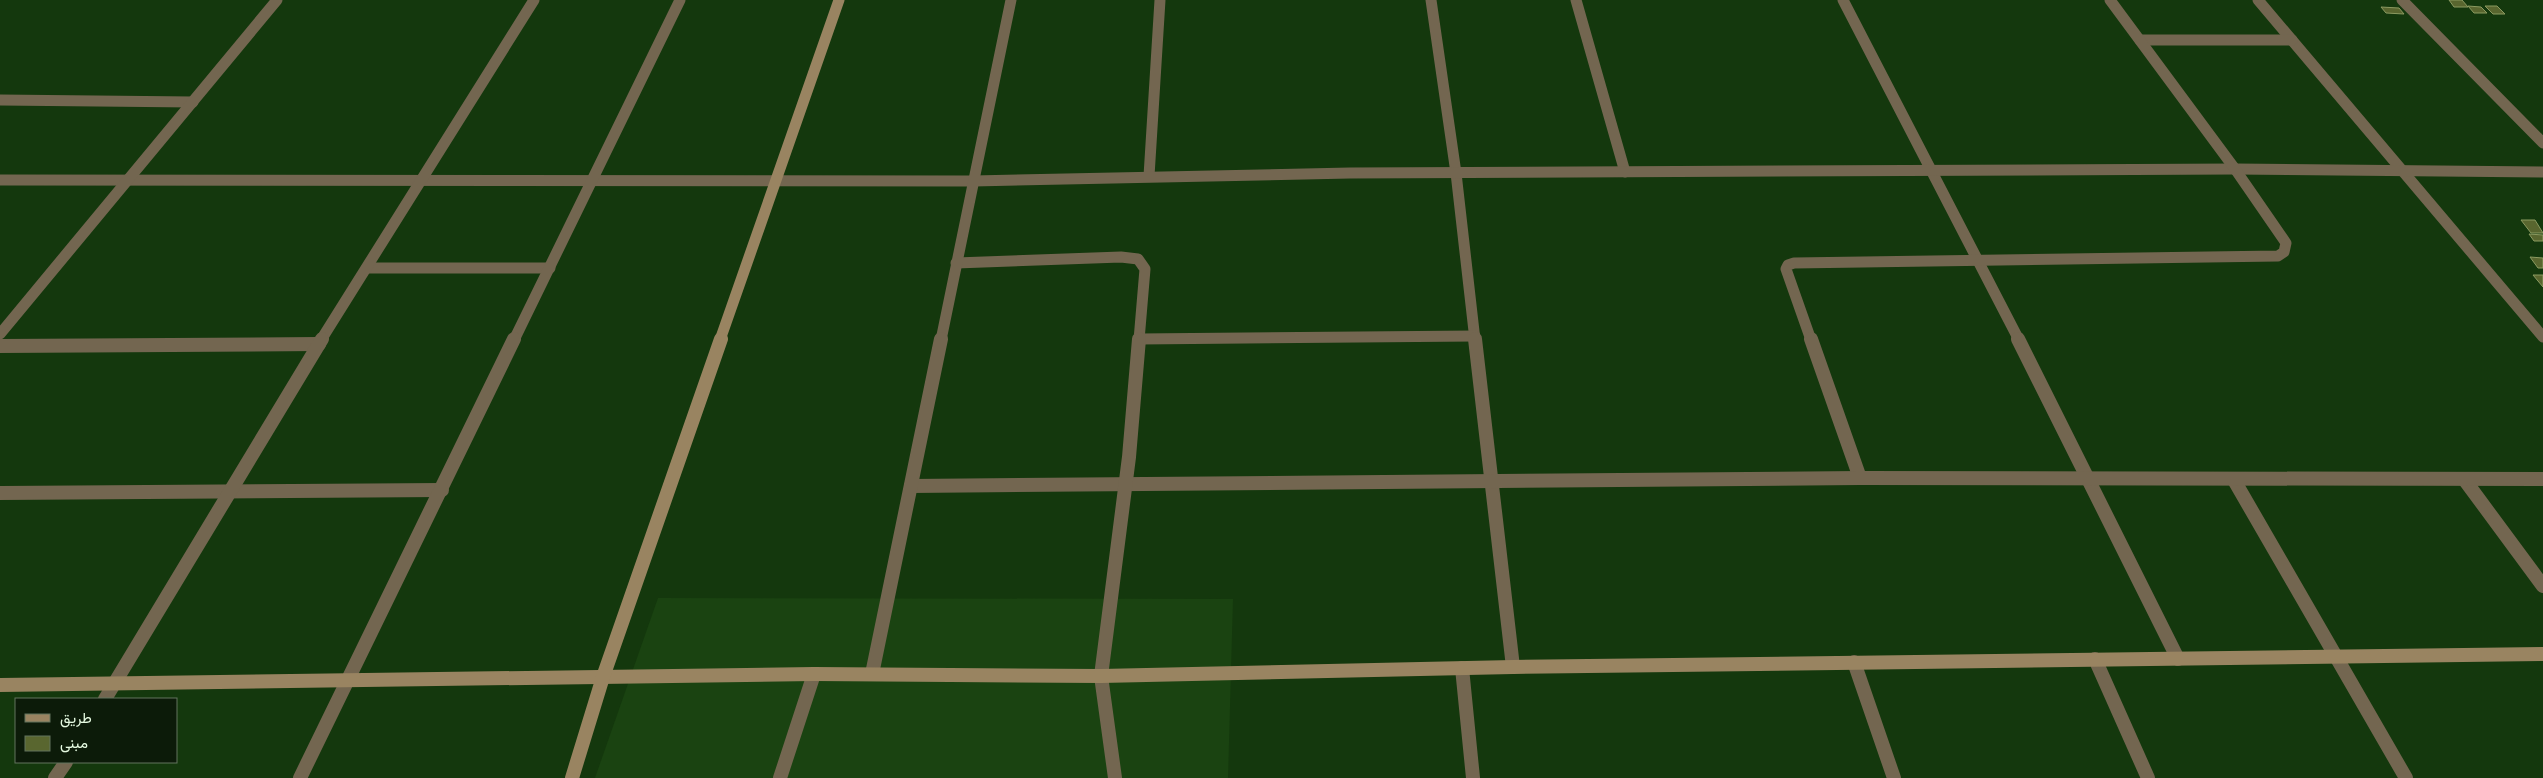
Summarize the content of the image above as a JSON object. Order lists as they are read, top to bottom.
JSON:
{
  "legend": ["طريق", "مبنى"]
}
